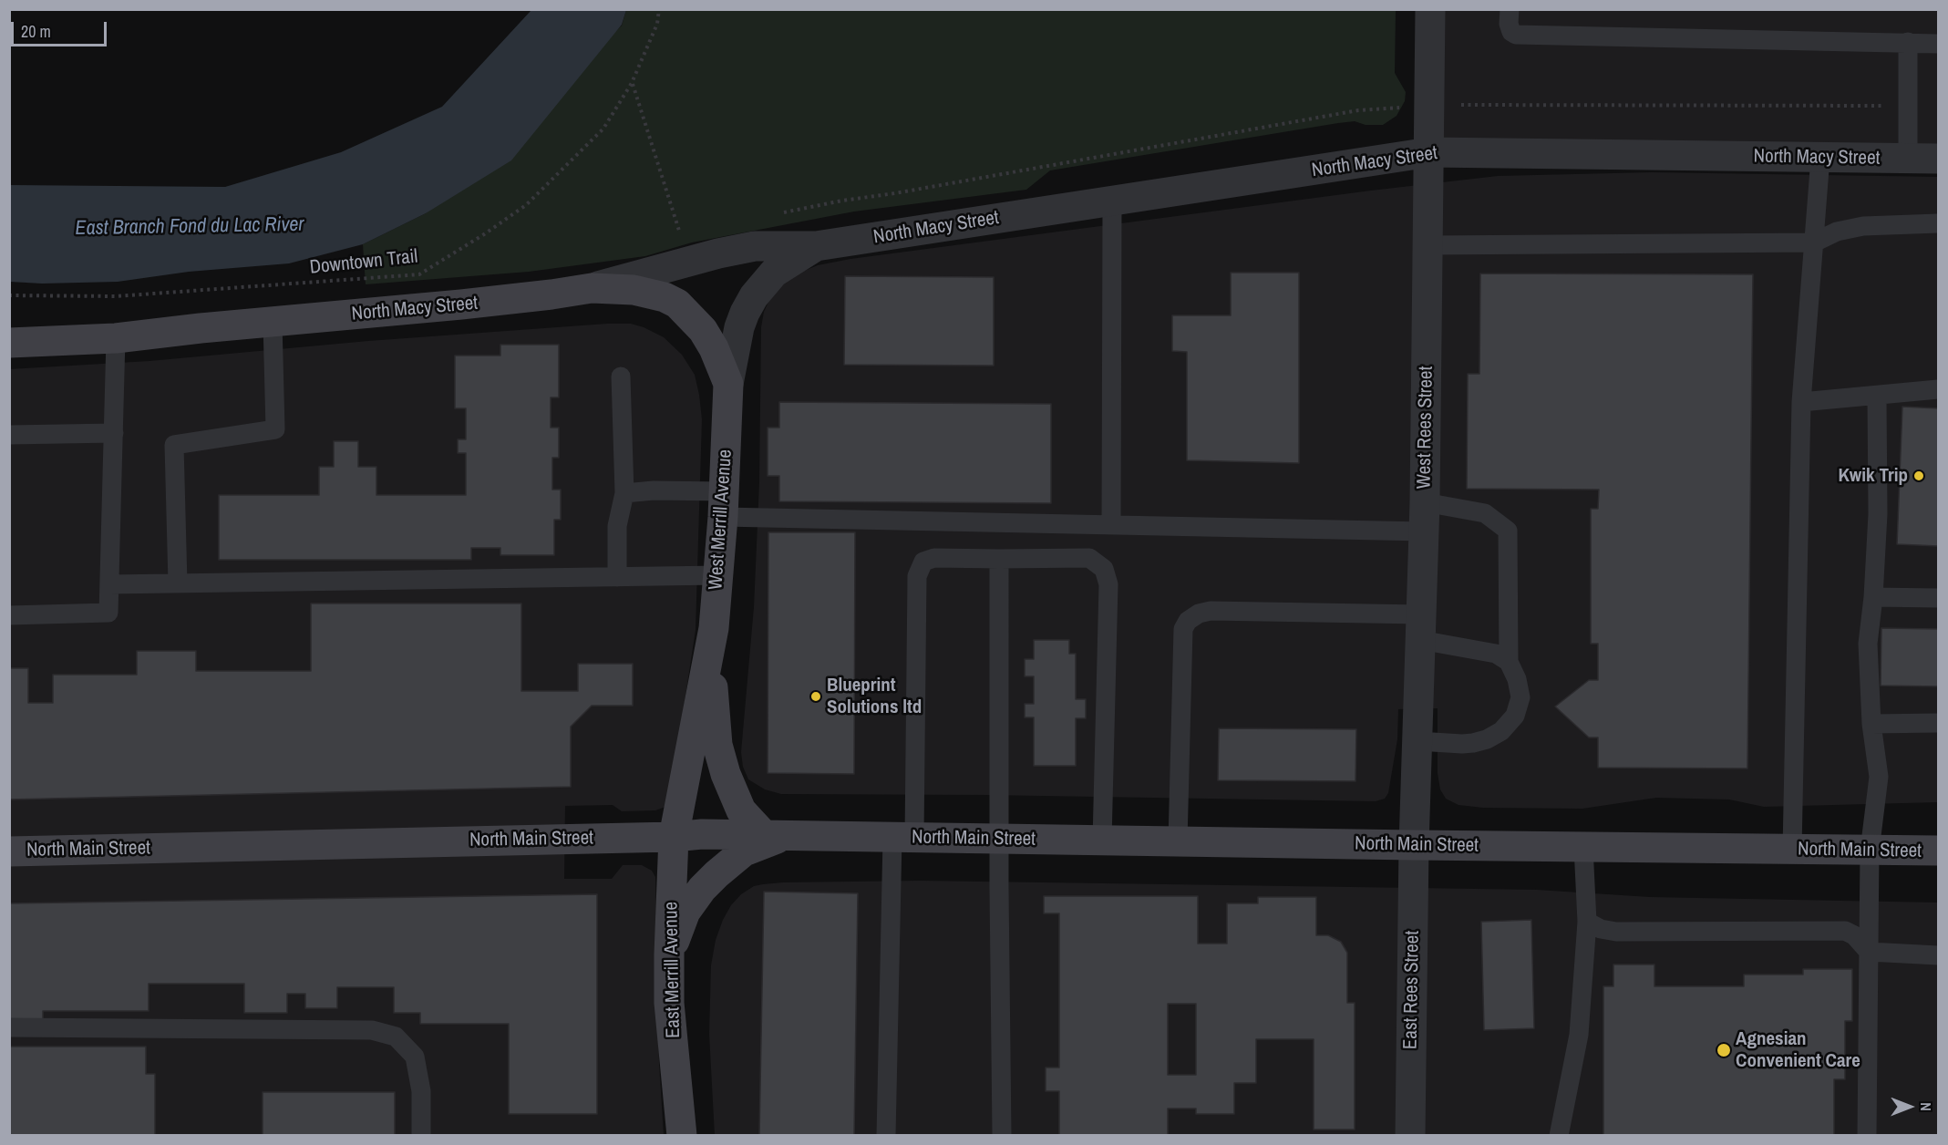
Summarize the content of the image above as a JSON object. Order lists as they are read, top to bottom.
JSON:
{
  "streets": {
    "main road": [
      "North Macy Street",
      "West Merrill Avenue",
      "North Main Street",
      "East Merrill Avenue"
    ],
    "street": ["West Rees Street", "East Rees Street"],
    "path": ["Downtown Trail"]
  },
  "crossings": [
    ["North Macy Street", "West Rees Street"],
    ["North Macy Street", "West Merrill Avenue"],
    ["West Rees Street", "North Main Street"],
    ["West Rees Street", "East Rees Street"],
    ["West Merrill Avenue", "North Main Street"],
    ["West Merrill Avenue", "East Merrill Avenue"],
    ["North Main Street", "East Merrill Avenue"],
    ["North Main Street", "East Rees Street"]
  ],
  "water": ["East Branch Fond du Lac River"],
  "places": ["Kwik Trip", "Blueprint Solutions ltd", "Agnesian Convenient Care"],
  "scale_bar": "20 m",
  "north": "right"
}
